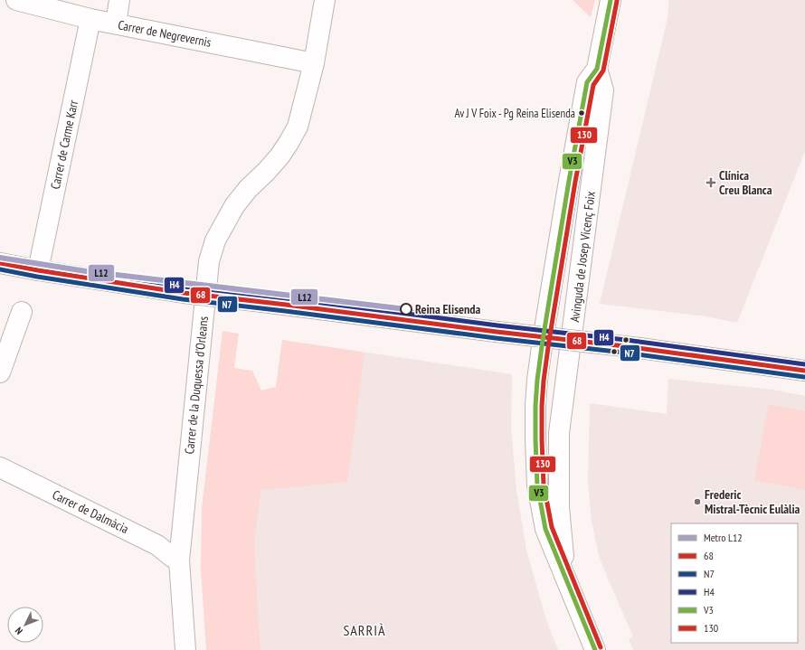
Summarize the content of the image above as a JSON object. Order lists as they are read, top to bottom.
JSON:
{
  "streets": {
    "street": [
      "Carrer de Negrevernis",
      "Carrer de Carme Karr",
      "Avinguda de Josep Vicenç Foix",
      "Carrer de la Duquessa d'Orleans",
      "Carrer de Dalmàcia"
    ]
  },
  "crossings": [
    ["Carrer de Negrevernis", "Carrer de Carme Karr"],
    ["Carrer de Negrevernis", "Carrer de la Duquessa d'Orleans"],
    ["Carrer de la Duquessa d'Orleans", "Carrer de Dalmàcia"]
  ],
  "districts": ["SARRIÀ"],
  "places": {
    "other": ["Av J V Foix - Pg Reina Elisenda", "Reina Elisenda", "Frederic Mistral-Tècnic Eulàlia"],
    "health": ["Clínica Creu Blanca"]
  },
  "lines": [
    "transit line V3",
    "transit line 130",
    "transit line H4",
    "metro line L12",
    "transit line 68",
    "transit line N7"
  ],
  "legend": [
    "Metro L12",
    "68",
    "N7",
    "H4",
    "V3",
    "130"
  ],
  "north": "bottom left"
}
